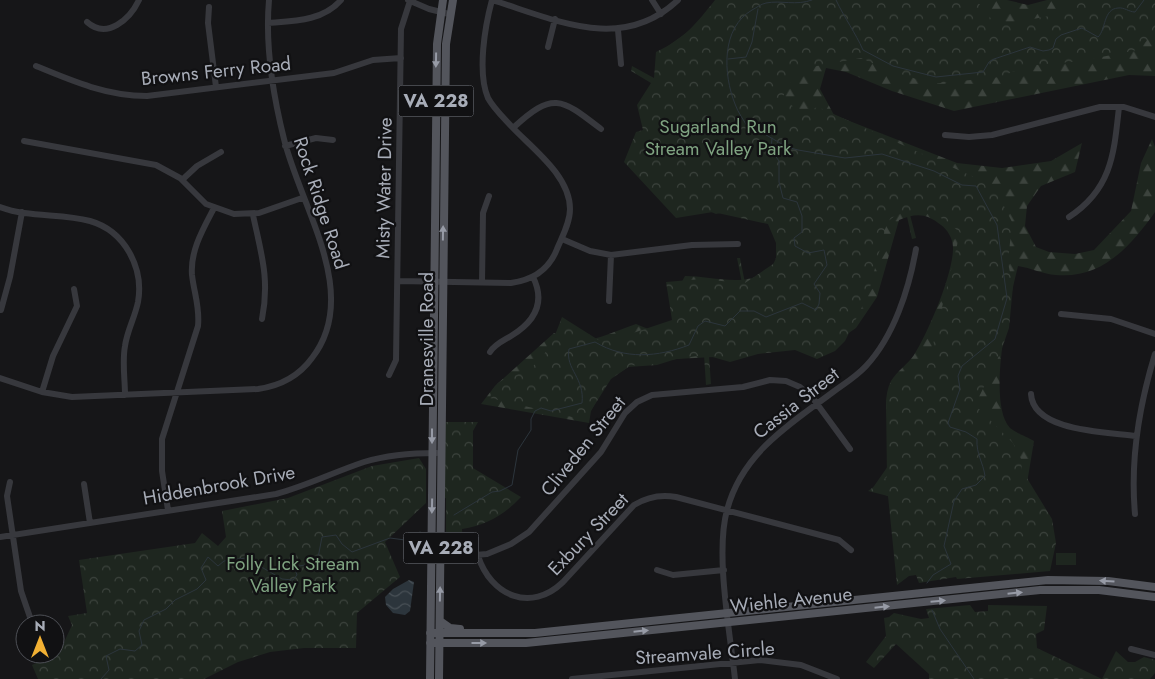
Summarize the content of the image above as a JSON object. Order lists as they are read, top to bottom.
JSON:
{
  "streets": {
    "main road": ["VA 228", "Dranesville Road", "Wiehle Avenue"],
    "street": [
      "Browns Ferry Road",
      "Misty Water Drive",
      "Rock Ridge Road",
      "Cassia Street",
      "Cliveden Street",
      "Hiddenbrook Drive",
      "Exbury Street",
      "Streamvale Circle"
    ]
  },
  "crossings": [
    ["Browns Ferry Road", "Misty Water Drive"],
    ["Browns Ferry Road", "Rock Ridge Road"],
    ["Dranesville Road", "Cliveden Street"],
    ["Dranesville Road", "Hiddenbrook Drive"],
    ["Dranesville Road", "Wiehle Avenue"],
    ["Cassia Street", "Cliveden Street"],
    ["Cassia Street", "Exbury Street"],
    ["Cassia Street", "Wiehle Avenue"],
    ["Cassia Street", "Streamvale Circle"],
    ["Cliveden Street", "Exbury Street"]
  ],
  "parks": ["Sugarland Run Stream Valley Park", "Folly Lick Stream Valley Park"],
  "north": "top"
}
